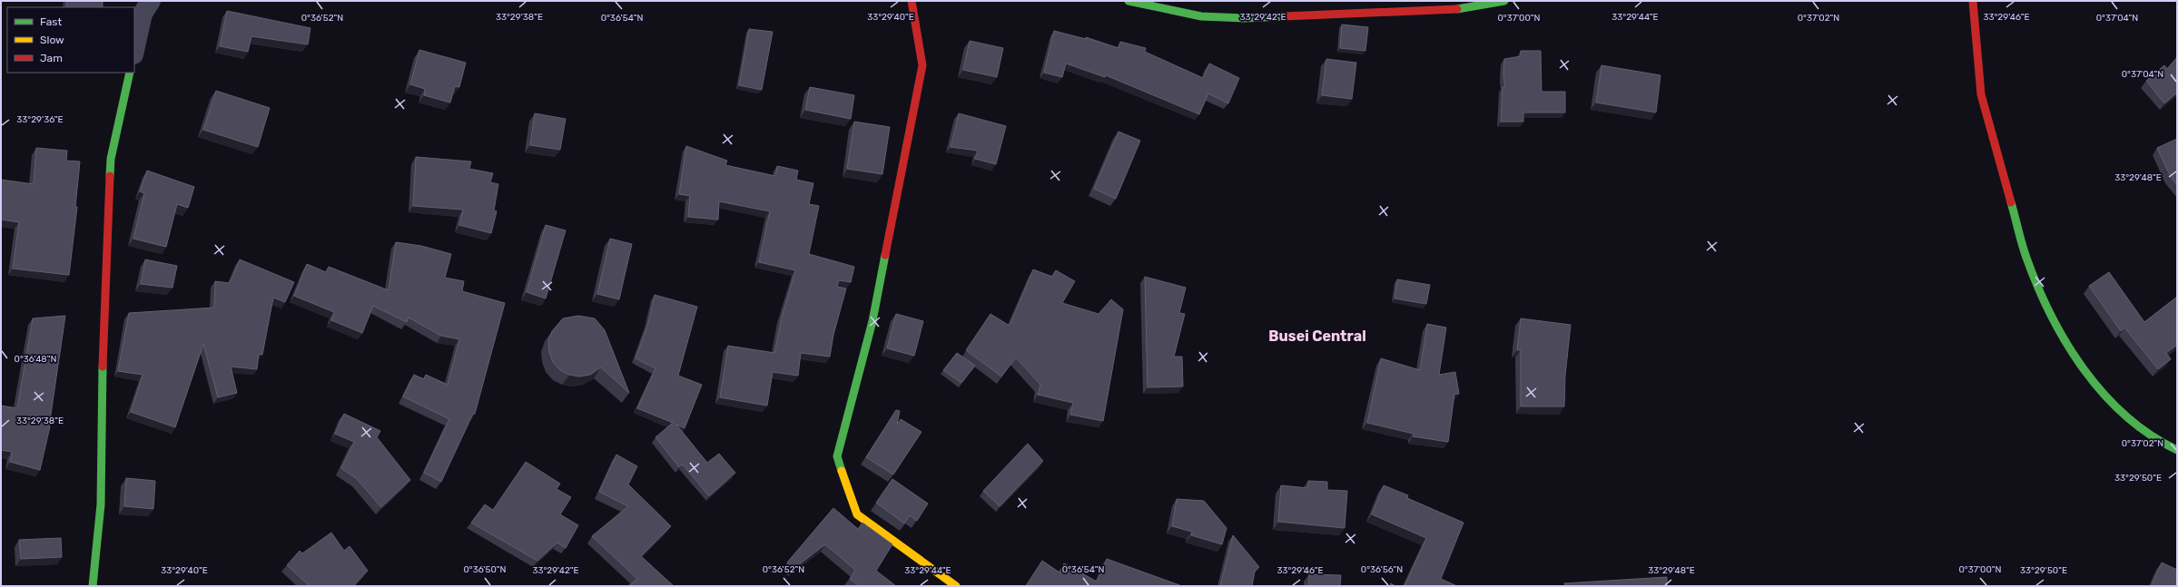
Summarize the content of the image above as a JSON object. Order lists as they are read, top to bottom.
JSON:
{
  "districts": ["Busei Central"],
  "legend": ["Fast", "Slow", "Jam"],
  "coordinates": [
    "33°29'38\"E",
    "33°29'40\"E",
    "33°29'42\"E",
    "33°29'44\"E",
    "33°29'46\"E",
    "0°37'04\"N",
    "0°36'52\"N",
    "0°36'54\"N",
    "0°37'02\"N",
    "0°37'00\"N",
    "33°29'36\"E",
    "33°29'48\"E",
    "0°36'48\"N",
    "33°29'50\"E",
    "0°36'50\"N",
    "0°36'56\"N"
  ]
}
